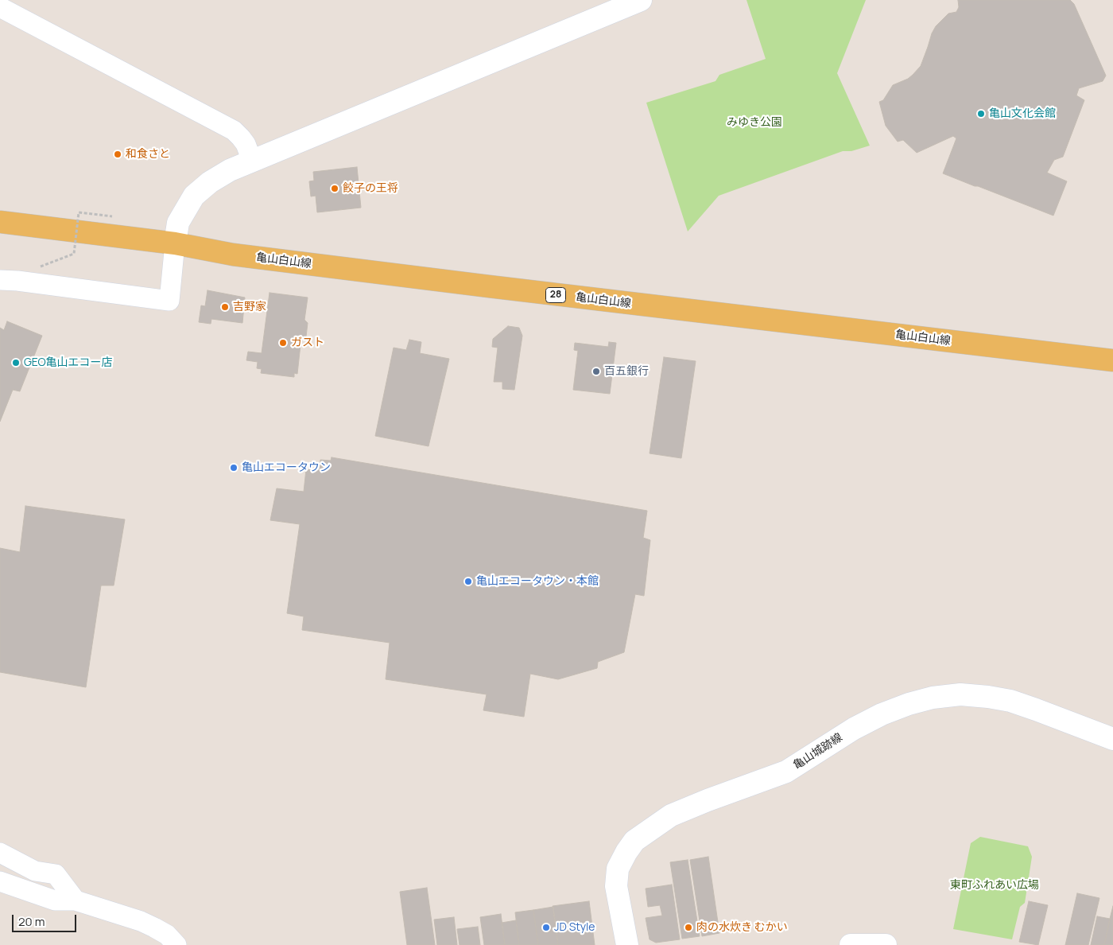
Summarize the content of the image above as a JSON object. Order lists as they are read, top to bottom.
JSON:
{
  "streets": {
    "main road": ["亀山白山線", "28", "亀山城跡線"]
  },
  "parks": ["みゆき公園", "東町ふれあい広場"],
  "places": [
    "亀山文化会館",
    "和食さと",
    "餃子の王将",
    "吉野家",
    "ガスト",
    "GEO亀山エコー店",
    "百五銀行",
    "亀山エコータウン",
    "亀山エコータウン・本館",
    "JD Style",
    "肉の水炊き むかい"
  ],
  "scale_bar": "20 m"
}
